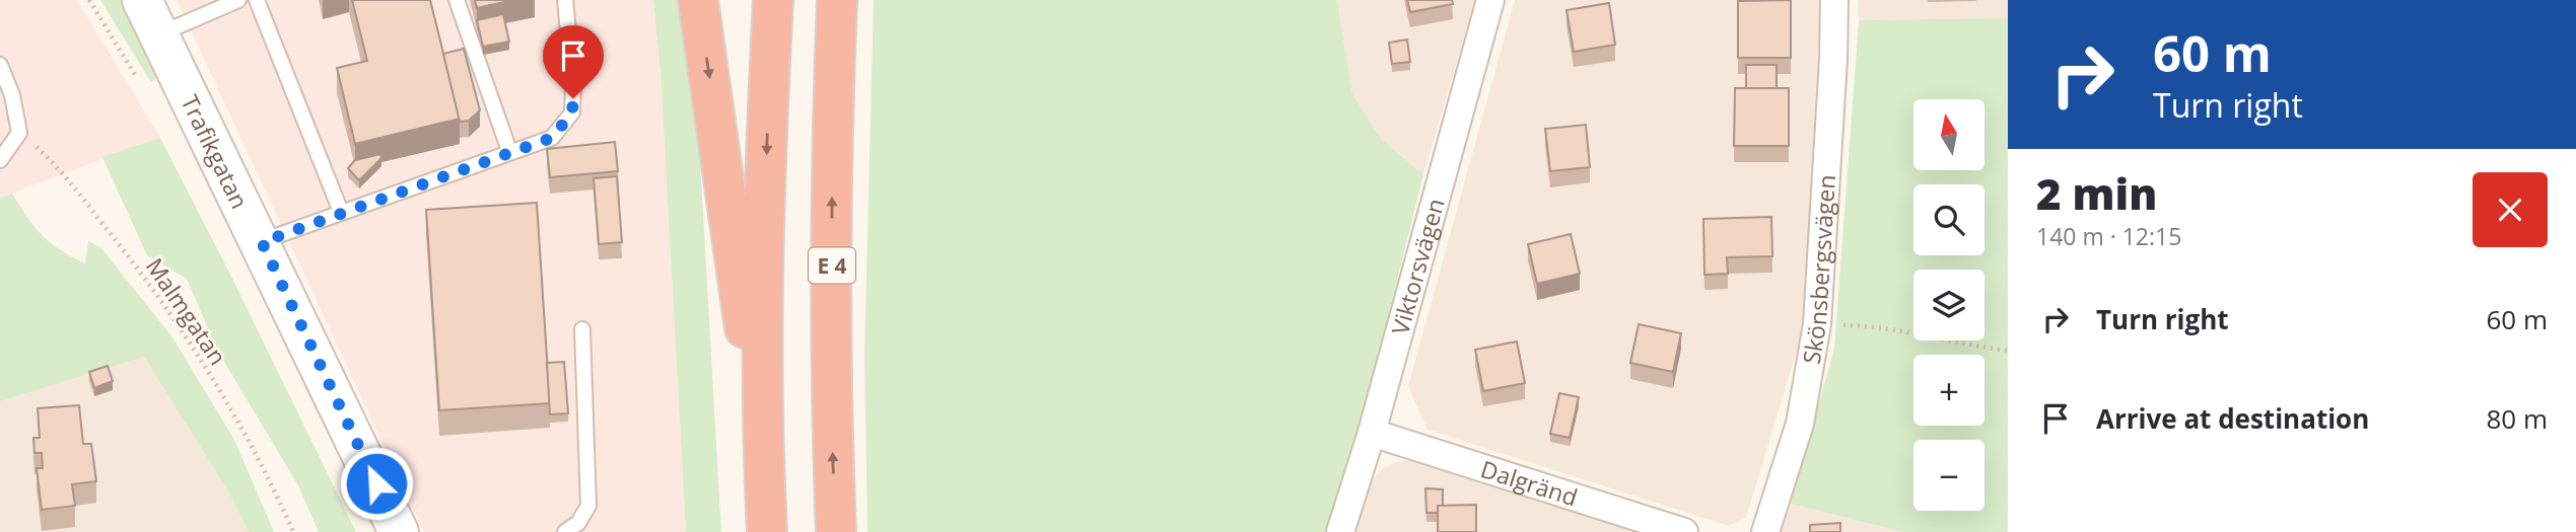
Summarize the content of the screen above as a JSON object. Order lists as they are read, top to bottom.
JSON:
{
  "streets": {
    "highway": ["E 4"],
    "main road": ["Trafikgatan"],
    "street": ["Viktorsvägen", "Skönsbergsvägen", "Dalgränd"],
    "path": ["Malmgatan"]
  },
  "crossings": [
    ["Viktorsvägen", "Dalgränd"]
  ],
  "north": "top",
  "page": {
    "turn": ["60 m", "Turn right"],
    "map_buttons": ["+", "−"],
    "heading": ["2 min", "140 m · 12:15"],
    "list": [
      {
        "name": "Turn right",
        "value": "60 m"
      },
      {
        "name": "Arrive at destination",
        "value": "80 m"
      }
    ]
  }
}
